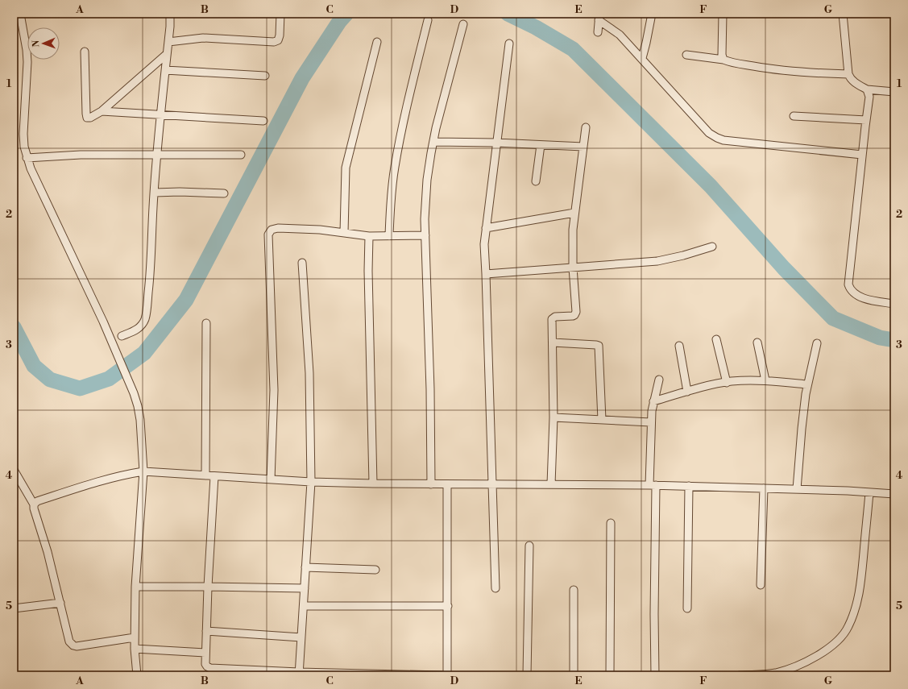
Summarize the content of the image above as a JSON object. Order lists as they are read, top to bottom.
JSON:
{
  "north": "left",
  "grid": {
    "columns": [
      "A",
      "B",
      "C",
      "D",
      "E",
      "F",
      "G"
    ],
    "rows": [
      "1",
      "2",
      "3",
      "4",
      "5"
    ]
  }
}
